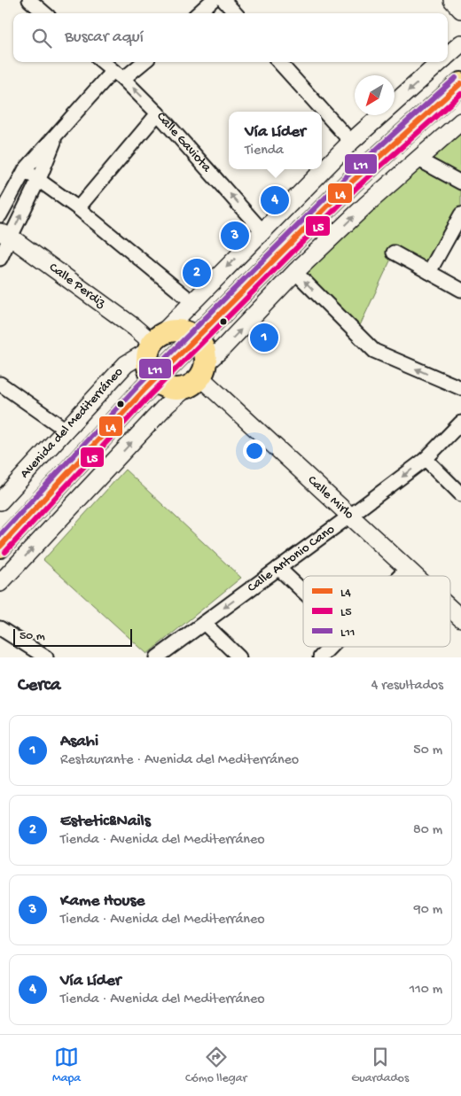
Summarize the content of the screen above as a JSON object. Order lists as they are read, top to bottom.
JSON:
{
  "streets": {
    "main road": ["Avenida del Mediterráneo"],
    "street": [
      "Calle Gaviota",
      "Calle Perdiz",
      "Calle Mirlo",
      "Calle Antonio Cano"
    ]
  },
  "crossings": [
    ["Calle Gaviota", "Avenida del Mediterráneo"],
    ["Calle Perdiz", "Avenida del Mediterráneo"],
    ["Calle Mirlo", "Calle Antonio Cano"]
  ],
  "one_way": ["Calle Antonio Cano"],
  "lines": ["transit line L11", "transit line L4", "transit line L5"],
  "legend": ["L4", "L5", "L11"],
  "scale_bar": "50 m",
  "north": "bottom left",
  "page": {
    "search": "Buscar aquí",
    "popup": ["Vía Líder", "Tienda"],
    "pins": [
      "4",
      "3",
      "2",
      "1"
    ],
    "scale": "50 m",
    "heading": ["Cerca", "4 resultados"],
    "list": [
      {
        "mark": "1",
        "name": "Asahi",
        "note": "Restaurante · Avenida del Mediterráneo",
        "value": "50 m"
      },
      {
        "mark": "2",
        "name": "Estetic&Nails",
        "note": "Tienda · Avenida del Mediterráneo",
        "value": "80 m"
      },
      {
        "mark": "3",
        "name": "Kame House",
        "note": "Tienda · Avenida del Mediterráneo",
        "value": "90 m"
      },
      {
        "mark": "4",
        "name": "Vía Líder",
        "note": "Tienda · Avenida del Mediterráneo",
        "value": "110 m"
      }
    ],
    "nav": ["Mapa", "Cómo llegar", "Guardados"]
  }
}
